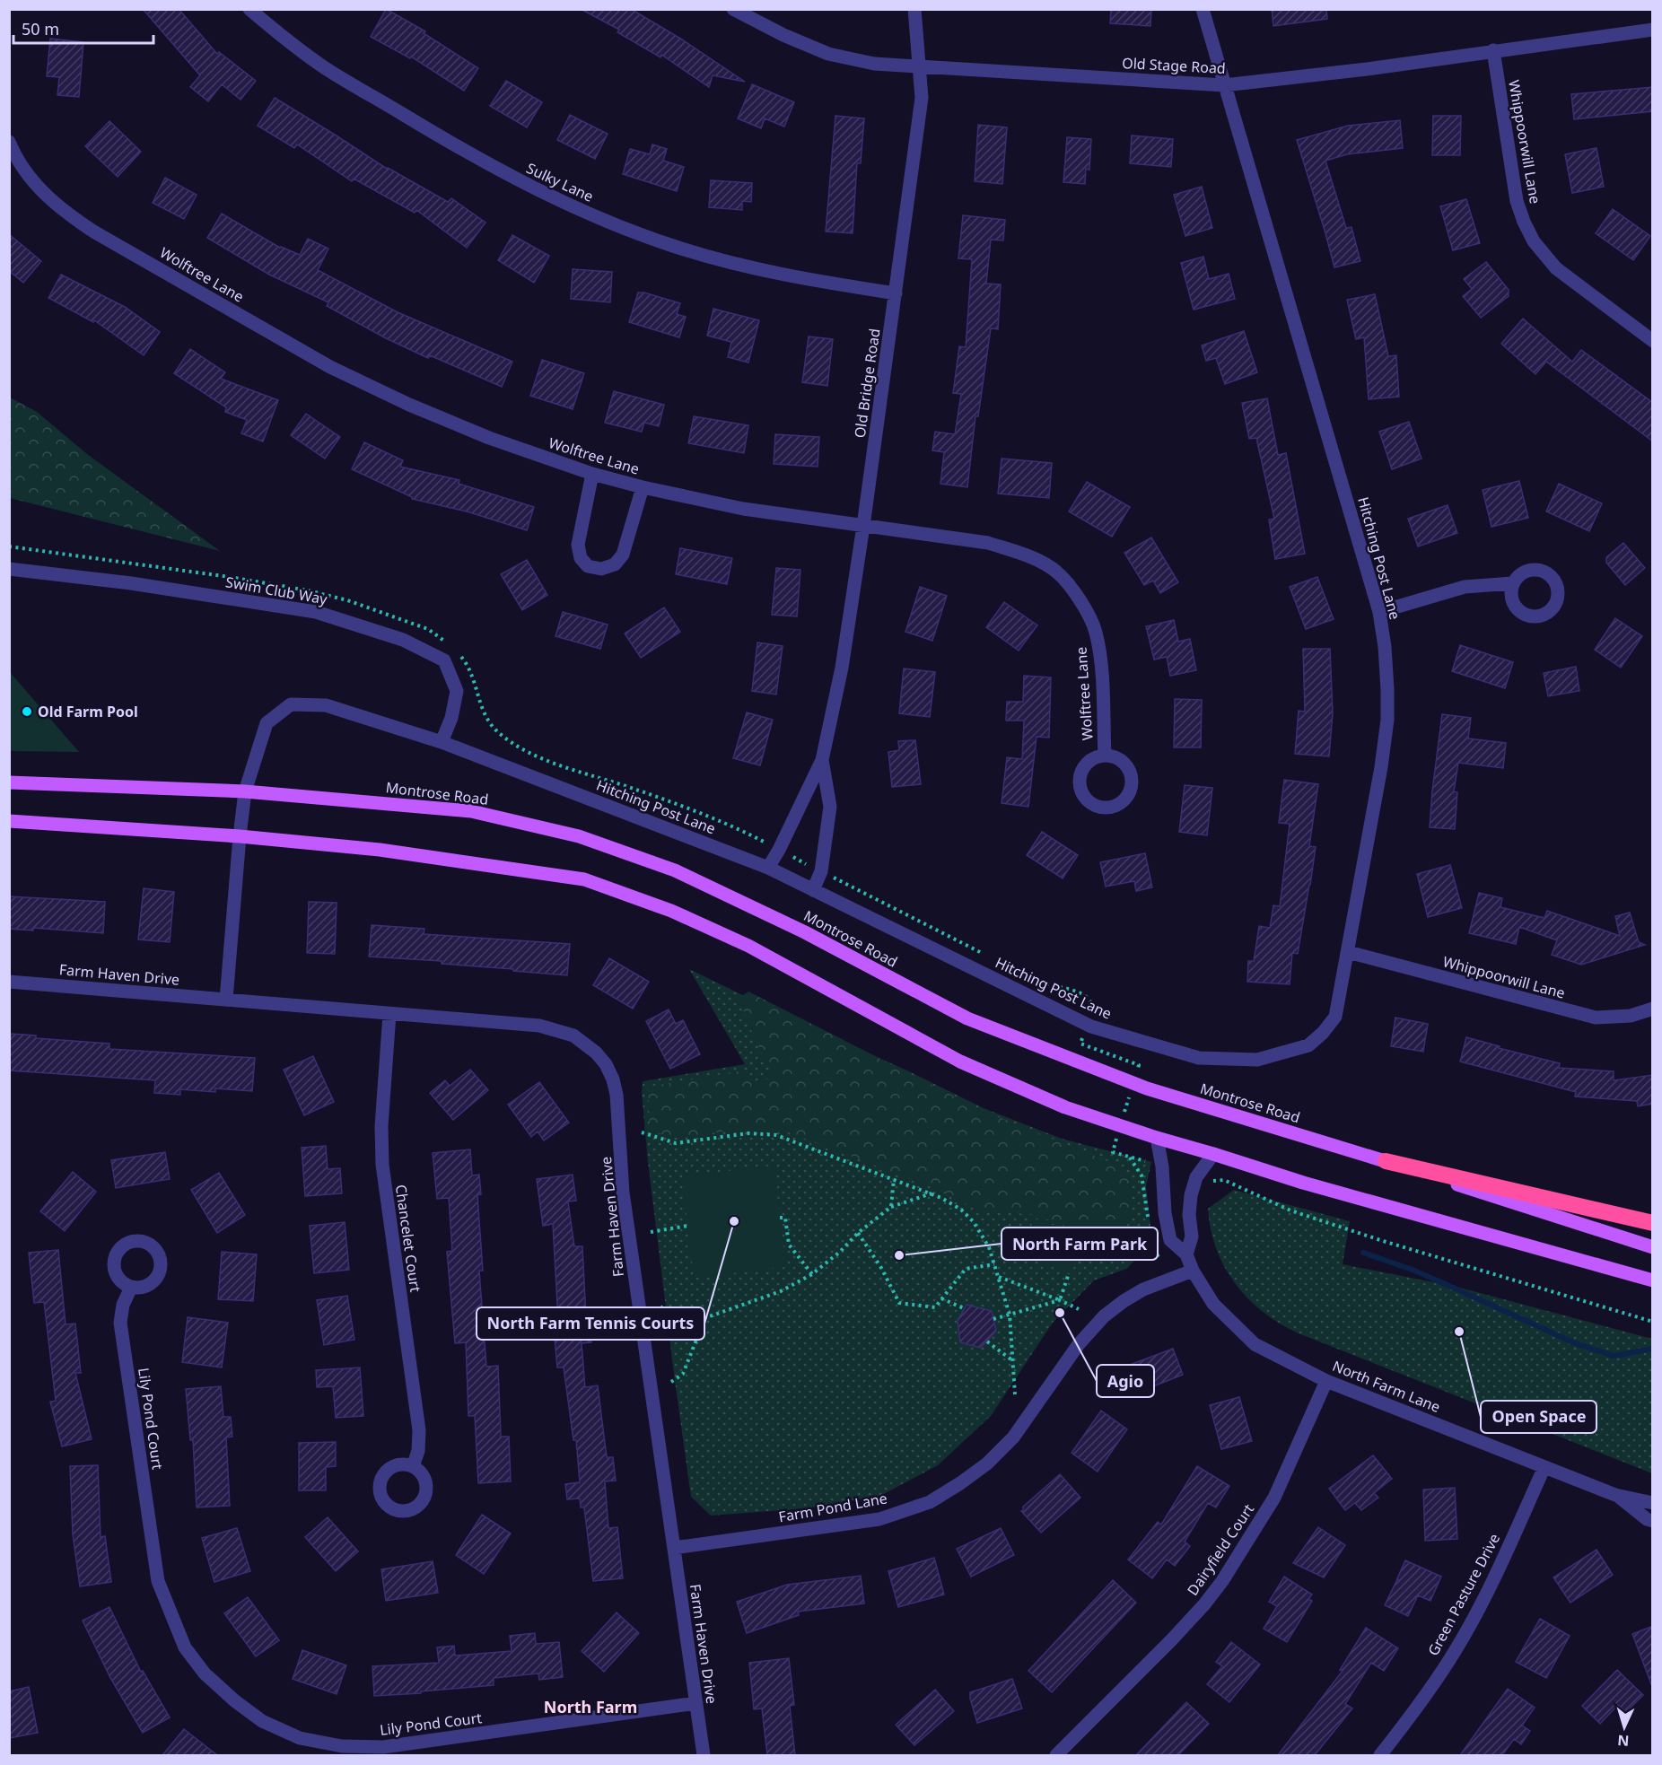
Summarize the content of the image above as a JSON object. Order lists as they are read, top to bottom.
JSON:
{
  "streets": {
    "main road": ["Montrose Road"],
    "street": [
      "Old Stage Road",
      "Whippoorwill Lane",
      "Sulky Lane",
      "Wolftree Lane",
      "Old Bridge Road",
      "Hitching Post Lane",
      "Swim Club Way",
      "Farm Haven Drive",
      "Chancelet Court",
      "North Farm Lane",
      "Lily Pond Court",
      "Farm Pond Lane",
      "Dairyfield Court",
      "Green Pasture Drive"
    ]
  },
  "crossings": [
    ["Old Stage Road", "Whippoorwill Lane"],
    ["Old Stage Road", "Old Bridge Road"],
    ["Old Stage Road", "Hitching Post Lane"],
    ["Whippoorwill Lane", "Hitching Post Lane"],
    ["Sulky Lane", "Old Bridge Road"],
    ["Wolftree Lane", "Old Bridge Road"],
    ["Old Bridge Road", "Hitching Post Lane"],
    ["Hitching Post Lane", "Swim Club Way"],
    ["Hitching Post Lane", "Montrose Road"],
    ["Farm Haven Drive", "Chancelet Court"],
    ["Farm Haven Drive", "Lily Pond Court"],
    ["Farm Haven Drive", "Farm Pond Lane"],
    ["North Farm Lane", "Farm Pond Lane"],
    ["North Farm Lane", "Dairyfield Court"],
    ["North Farm Lane", "Green Pasture Drive"]
  ],
  "districts": ["North Farm"],
  "places": [
    "Old Farm Pool",
    "North Farm Tennis Courts",
    "North Farm Park",
    "Agio",
    "Open Space"
  ],
  "scale_bar": "50 m",
  "north": "bottom"
}
